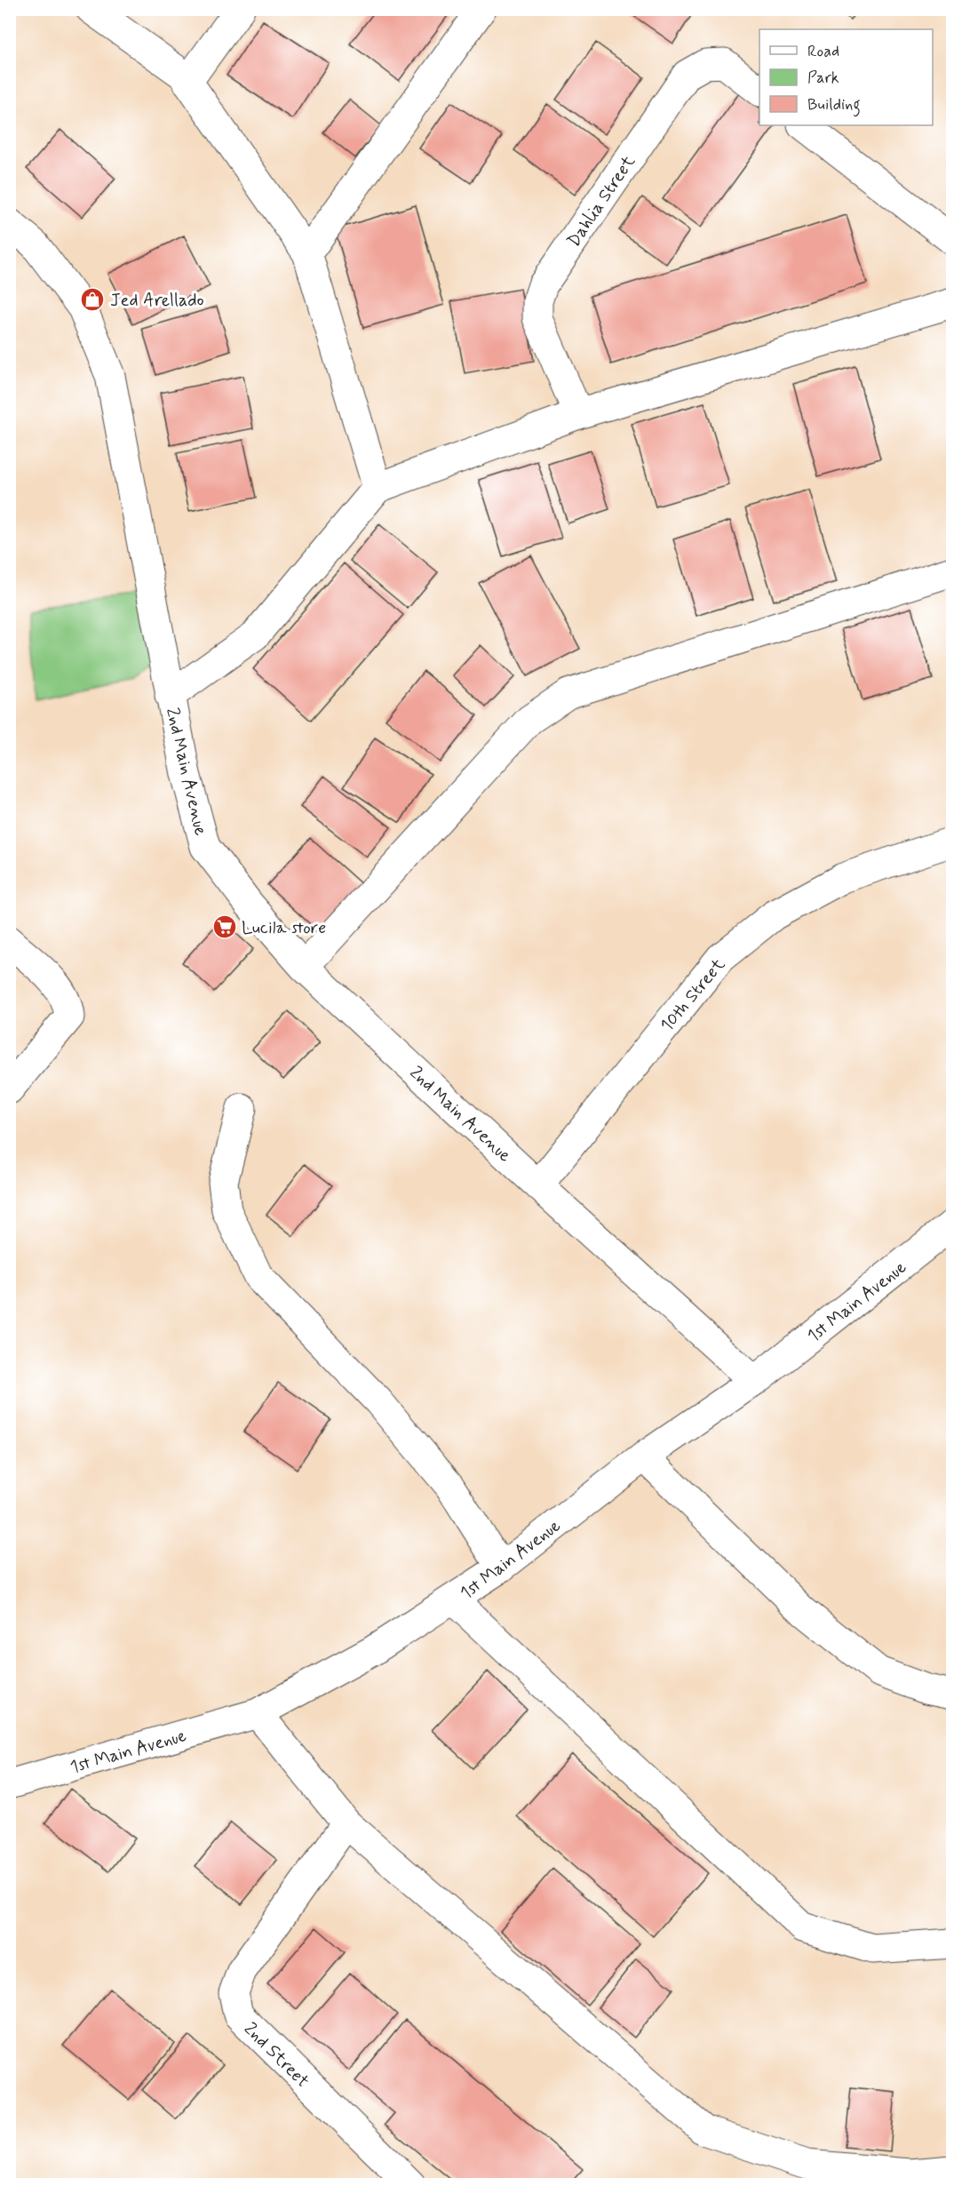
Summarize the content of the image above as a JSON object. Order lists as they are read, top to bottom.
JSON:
{
  "streets": {
    "street": [
      "Dahlia Street",
      "2nd Main Avenue",
      "10th Street",
      "1st Main Avenue",
      "2nd Street"
    ]
  },
  "crossings": [
    ["2nd Main Avenue", "10th Street"],
    ["2nd Main Avenue", "1st Main Avenue"]
  ],
  "places": {
    "shop": ["Jed Arellado"],
    "supermarket": ["Lucila store"]
  },
  "legend": ["Road", "Park", "Building"]
}
